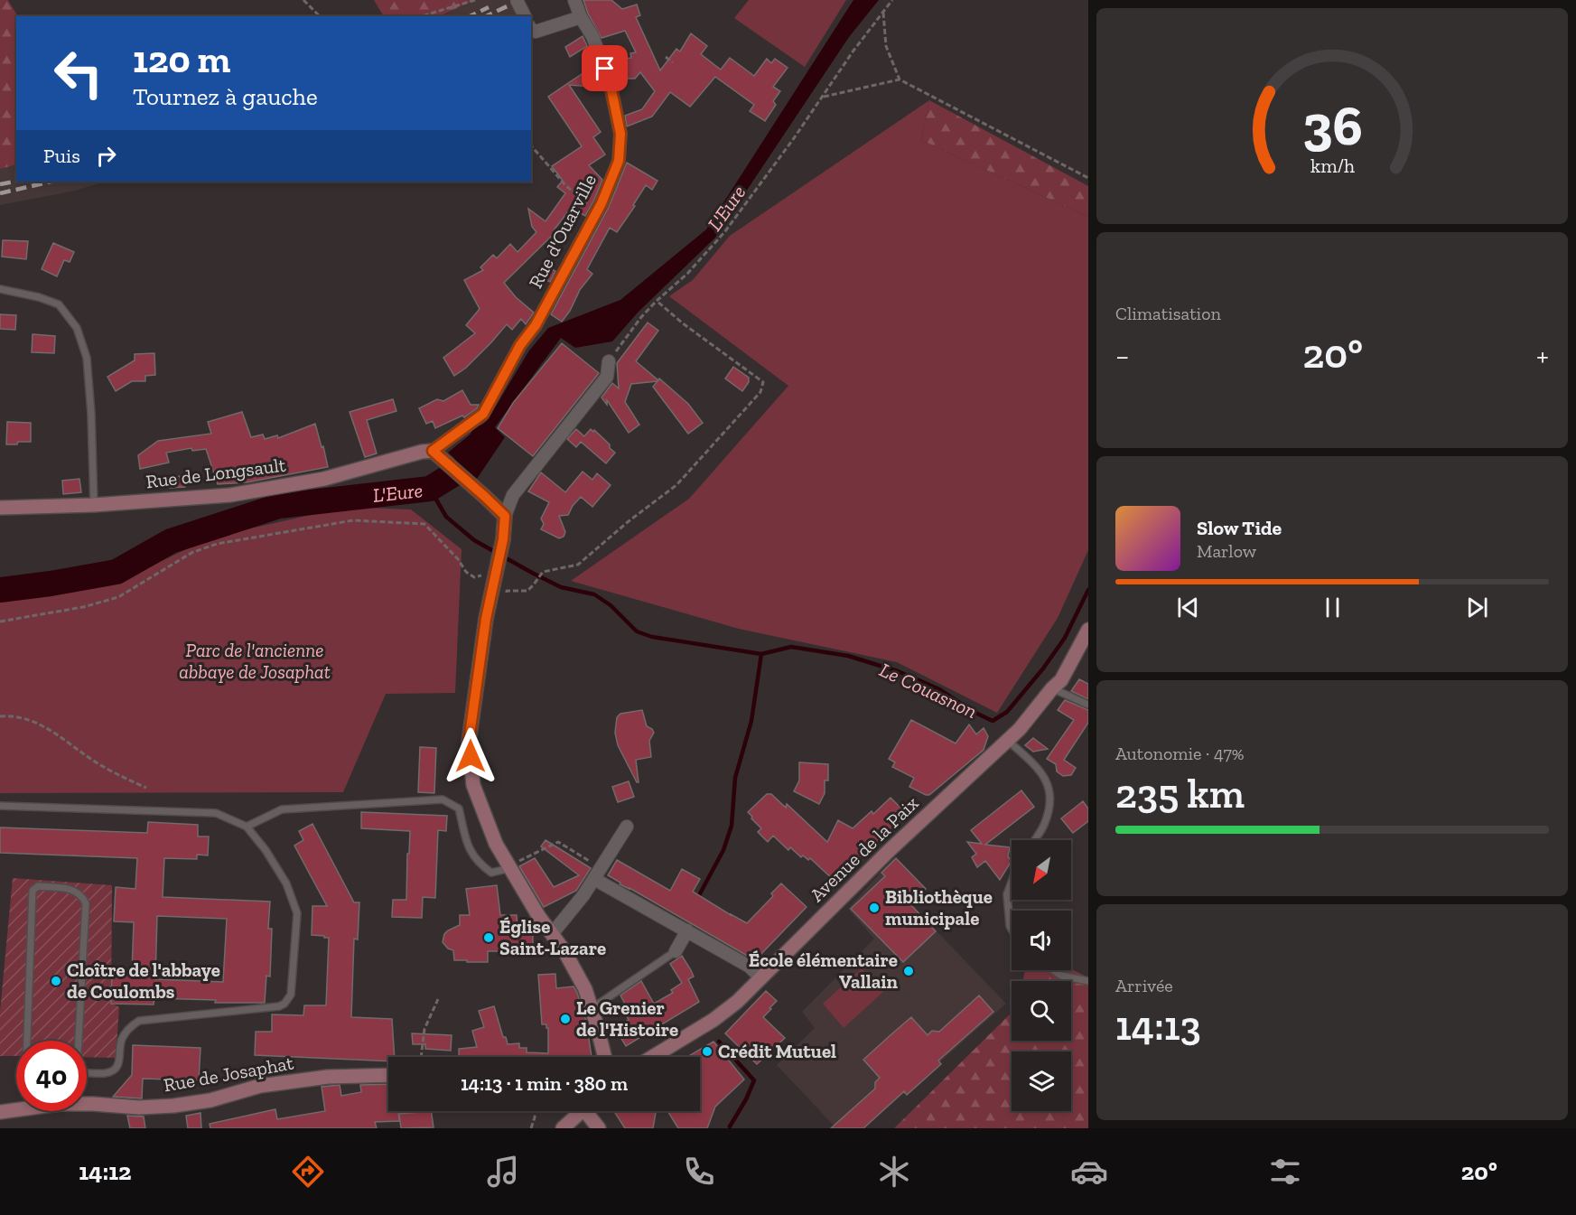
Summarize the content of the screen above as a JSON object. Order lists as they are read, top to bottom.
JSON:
{
  "streets": {
    "street": [
      "Rue d'Ouarville",
      "Rue de Longsault",
      "Avenue de la Paix",
      "Rue de Josaphat"
    ]
  },
  "crossings": [
    ["Rue d'Ouarville", "Rue de Longsault"]
  ],
  "water": ["L'Eure", "Le Couasnon"],
  "parks": ["Parc de l'ancienne abbaye de Josaphat"],
  "places": [
    "Bibliothèque municipale",
    "Église Saint-Lazare",
    "École élémentaire Vallain",
    "Cloître de l'abbaye de Coulombs",
    "Le Grenier de l'Histoire",
    "Crédit Mutuel"
  ],
  "north": "bottom left",
  "page": {
    "turn": ["120 m", "Tournez à gauche"],
    "then": "Puis",
    "tile": [
      "Climatisation",
      ["Autonomie · 47%", "235 km"],
      ["Arrivée", "14:13"]
    ],
    "heat": ["−", "20°", "+"],
    "song": ["Slow Tide", "Marlow"],
    "limit": "40",
    "trip": "14:13 · 1 min · 380 m",
    "tabs": ["14:12", "20°"],
    "gauge": ["36", "km/h"]
  }
}
